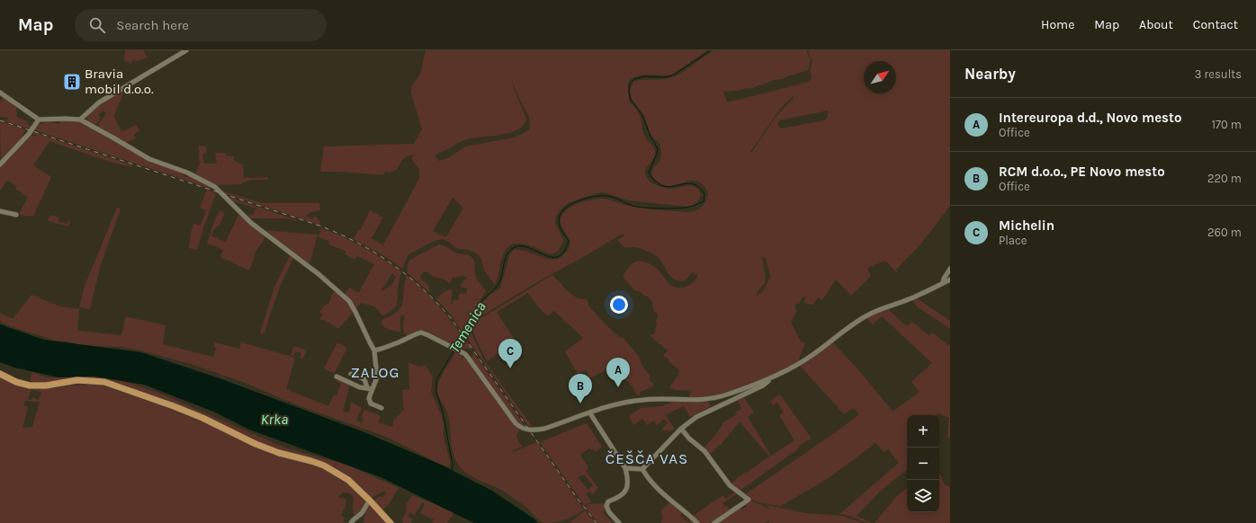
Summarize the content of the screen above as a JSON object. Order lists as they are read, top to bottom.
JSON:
{
  "districts": ["ZALOG", "ČEŠČA VAS"],
  "water": ["Temenica", "Krka"],
  "places": {
    "building": ["Bravia mobil d.o.o."]
  },
  "north": "top right",
  "page": {
    "header": "Map",
    "search": "Search here",
    "nav": [
      "Home",
      "Map",
      "About",
      "Contact"
    ],
    "heading": ["Nearby", "3 results"],
    "list": [
      {
        "mark": "A",
        "name": "Intereuropa d.d., Novo mesto",
        "note": "Office",
        "value": "170 m"
      },
      {
        "mark": "B",
        "name": "RCM d.o.o., PE Novo mesto",
        "note": "Office",
        "value": "220 m"
      },
      {
        "mark": "C",
        "name": "Michelin",
        "note": "Place",
        "value": "260 m"
      }
    ],
    "pins": ["C", "A", "B"],
    "map_buttons": ["+", "−"]
  }
}
